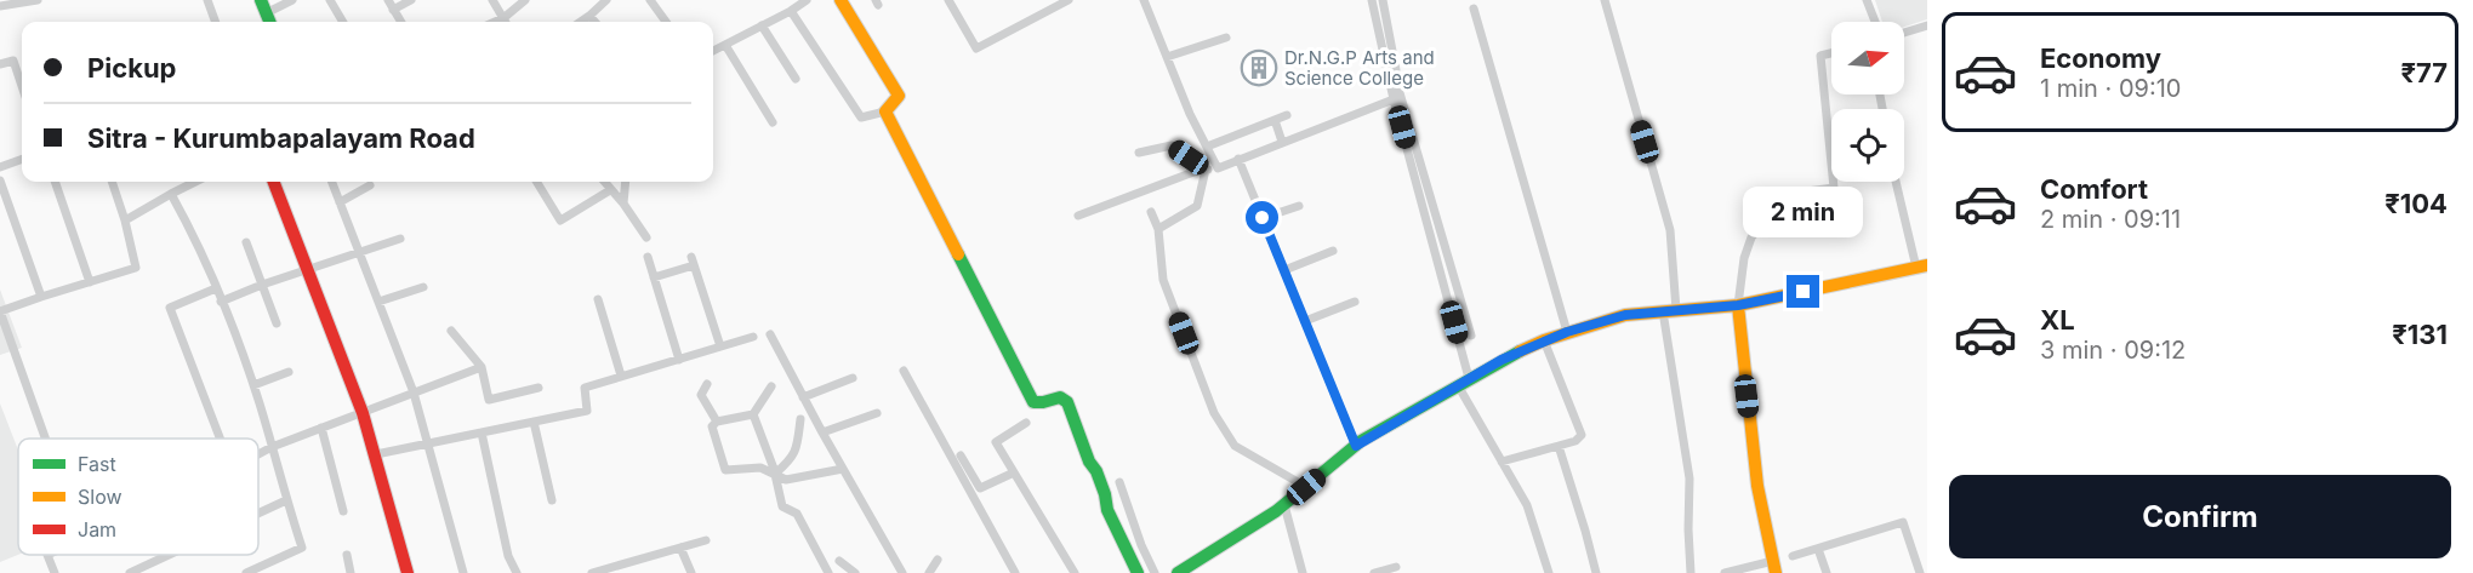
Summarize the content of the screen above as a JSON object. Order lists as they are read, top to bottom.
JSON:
{
  "places": {
    "building": ["Dr.N.G.P Arts and Science College"]
  },
  "legend": ["Fast", "Slow", "Jam"],
  "north": "right",
  "page": {
    "list": [
      {
        "name": "Economy",
        "note": "1 min · 09:10",
        "value": "₹77"
      },
      {
        "name": "Comfort",
        "note": "2 min · 09:11",
        "value": "₹104"
      },
      {
        "name": "XL",
        "note": "3 min · 09:12",
        "value": "₹131"
      }
    ],
    "banner": ["Pickup", "Sitra - Kurumbapalayam Road"],
    "bubble": "2 min",
    "buttons": "Confirm"
  }
}
